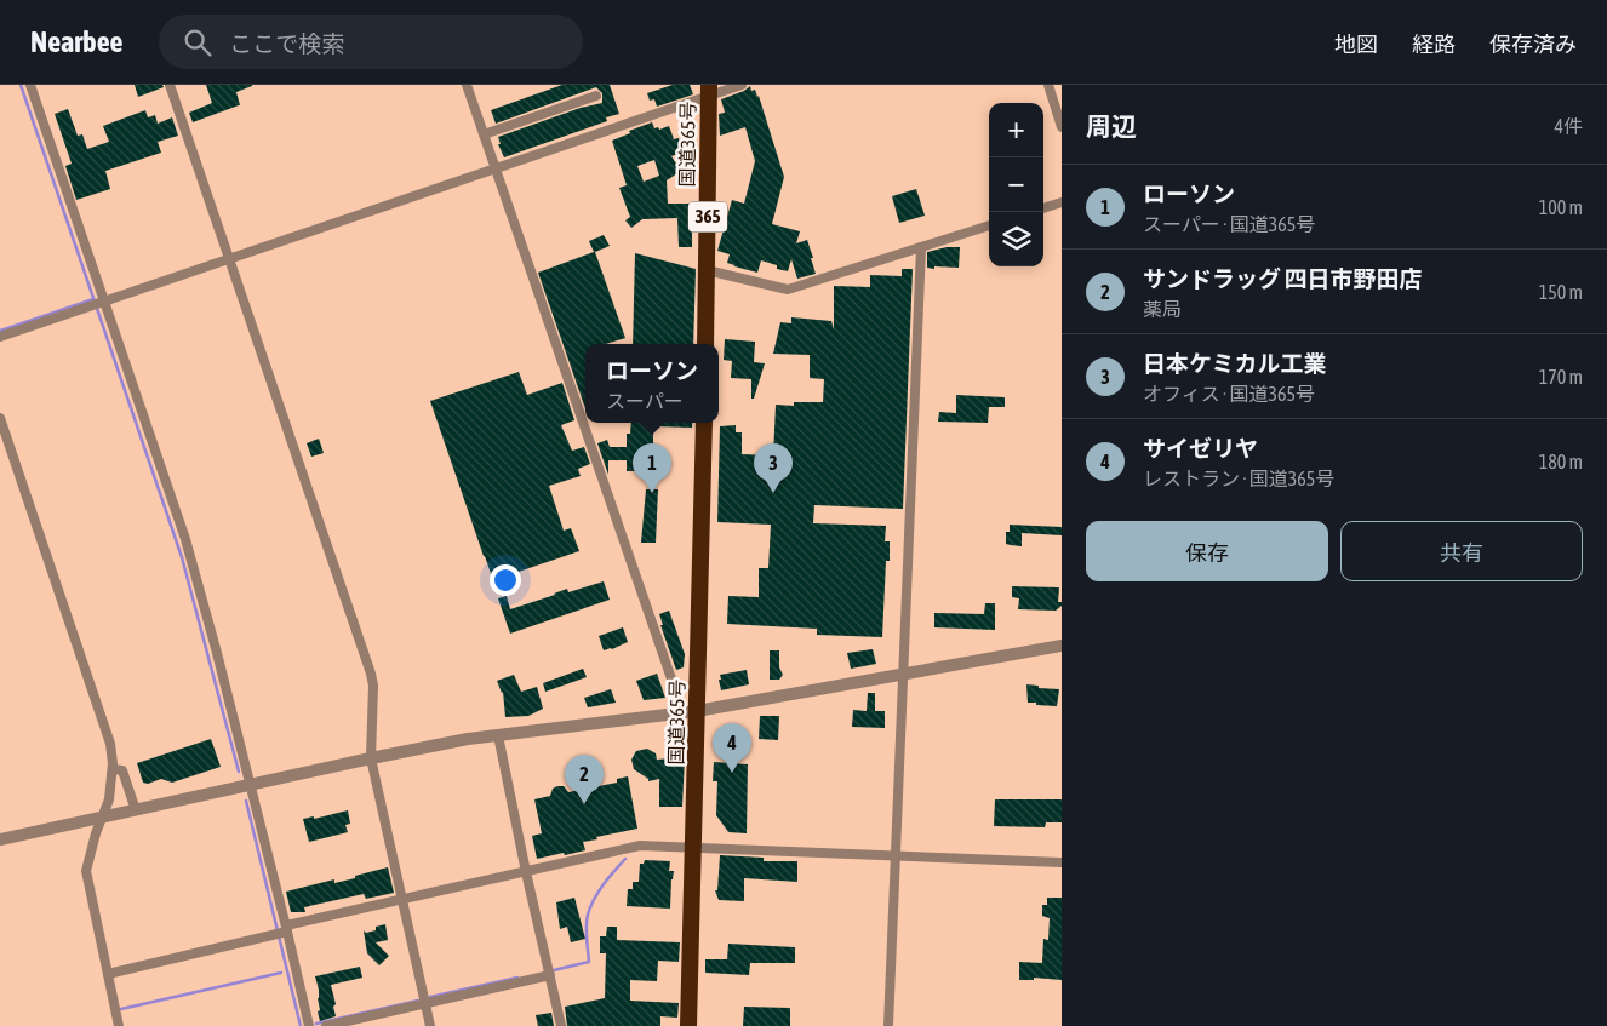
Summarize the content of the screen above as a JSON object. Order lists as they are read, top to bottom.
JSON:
{
  "streets": {
    "highway": ["国道365号", "365"]
  },
  "page": {
    "header": "Nearbee",
    "search": "ここで検索",
    "nav": ["地図", "経路", "保存済み"],
    "heading": ["周辺", "4件"],
    "map_buttons": ["+", "−"],
    "list": [
      {
        "mark": "1",
        "name": "ローソン",
        "note": "スーパー · 国道365号",
        "value": "100 m"
      },
      {
        "mark": "2",
        "name": "サンドラッグ 四日市野田店",
        "note": "薬局",
        "value": "150 m"
      },
      {
        "mark": "3",
        "name": "日本ケミカル工業",
        "note": "オフィス · 国道365号",
        "value": "170 m"
      },
      {
        "mark": "4",
        "name": "サイゼリヤ",
        "note": "レストラン · 国道365号",
        "value": "180 m"
      }
    ],
    "popup": ["ローソン", "スーパー"],
    "pins": [
      "1",
      "3",
      "4",
      "2"
    ],
    "buttons": ["保存", "共有"]
  }
}
